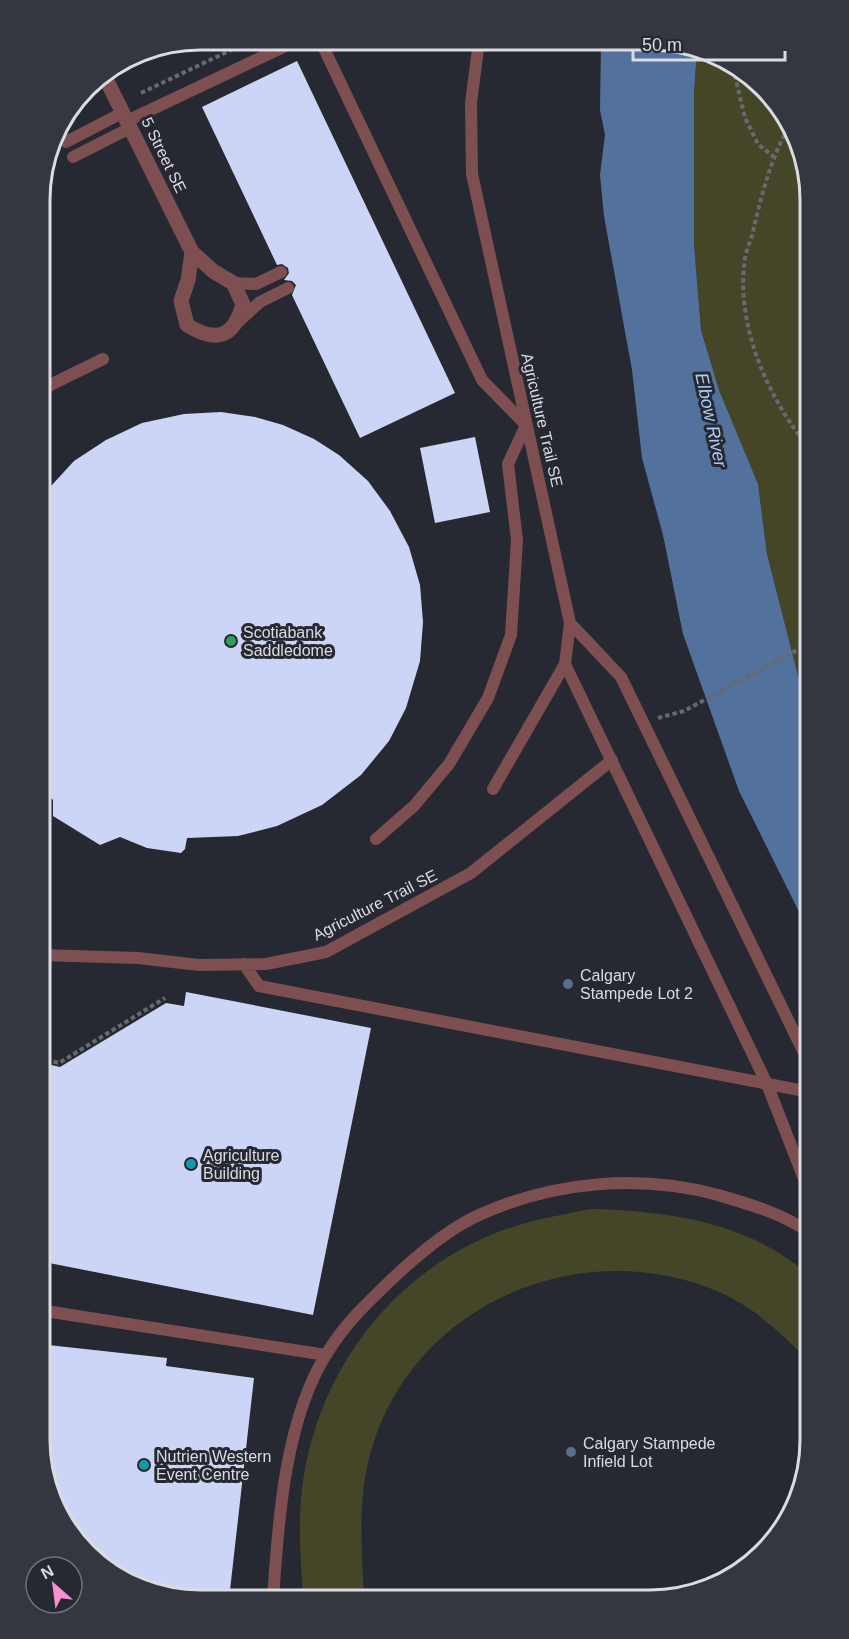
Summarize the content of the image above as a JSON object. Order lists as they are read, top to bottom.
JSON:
{
  "streets": {
    "street": ["5 Street SE"],
    "lane": ["Agriculture Trail SE"]
  },
  "water": ["Elbow River"],
  "places": [
    "Scotiabank Saddledome",
    "Calgary Stampede Lot 2",
    "Agriculture Building",
    "Calgary Stampede Infield Lot",
    "Nutrien Western Event Centre"
  ],
  "scale_bar": "50 m",
  "north": "top left"
}
